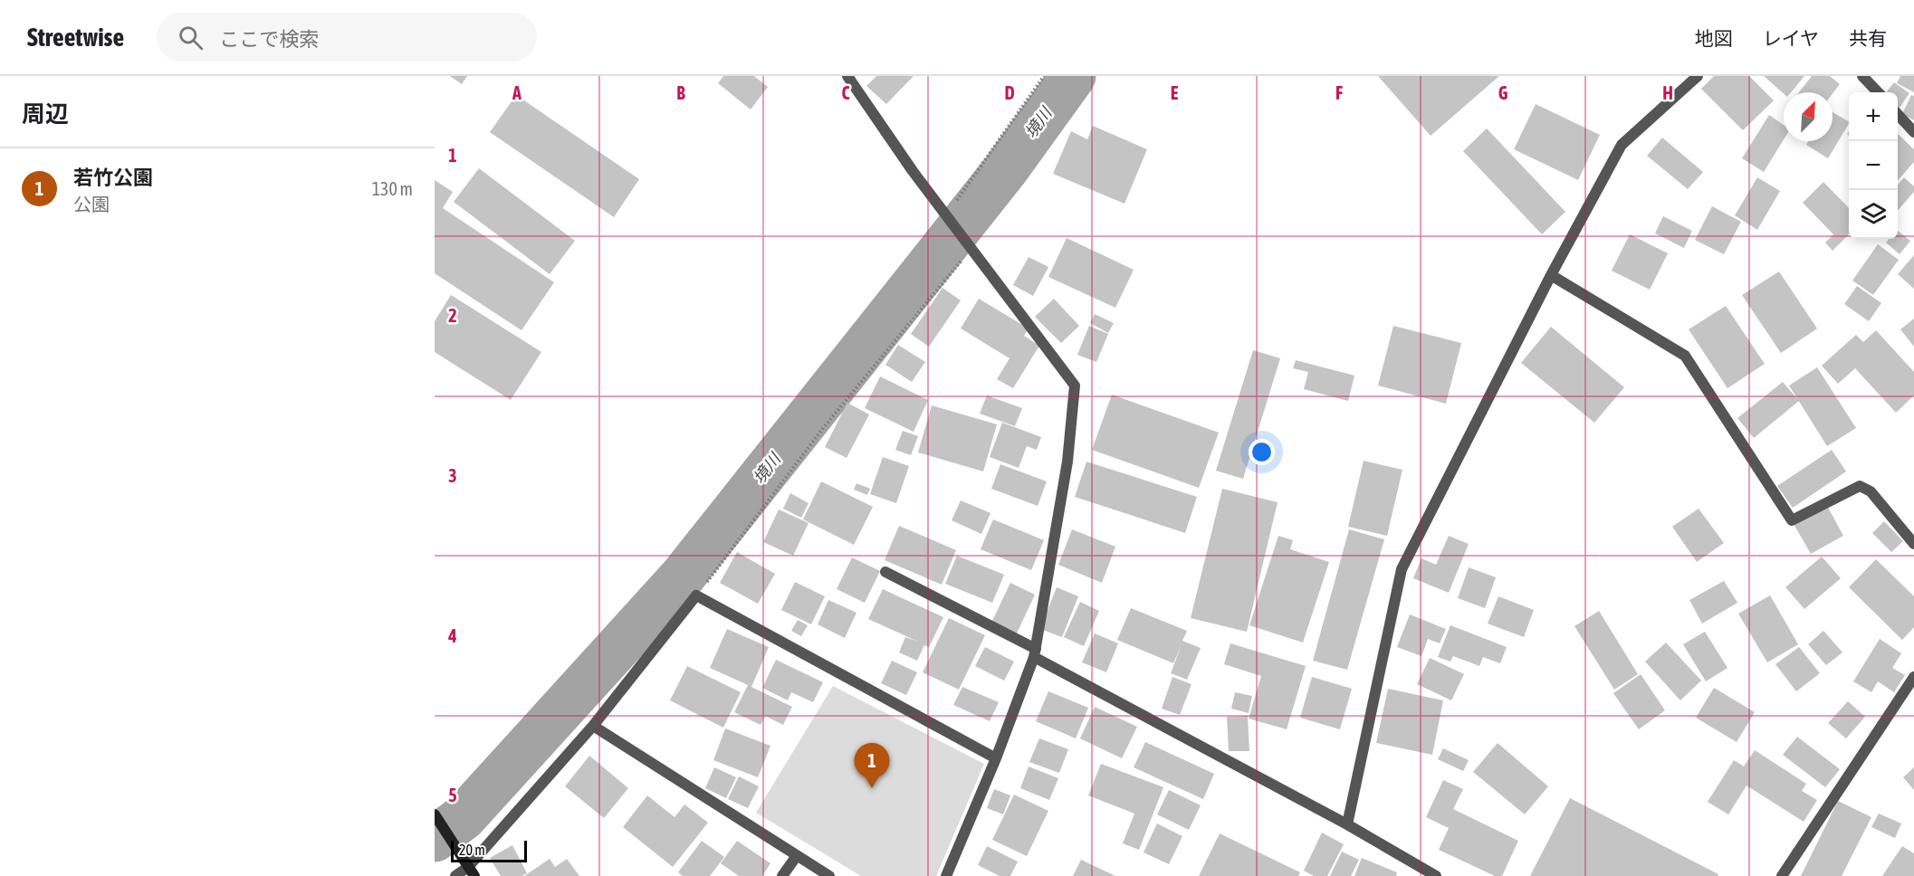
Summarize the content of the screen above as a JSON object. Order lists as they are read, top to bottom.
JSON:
{
  "water": ["境川"],
  "scale_bar": "20 m",
  "north": "top right",
  "page": {
    "header": "Streetwise",
    "search": "ここで検索",
    "nav": ["地図", "レイヤ", "共有"],
    "heading": "周辺",
    "map_buttons": ["+", "−"],
    "list": [
      {
        "mark": "1",
        "name": "若竹公園",
        "note": "公園",
        "value": "130 m"
      }
    ],
    "pins": "1",
    "scale": "20 m"
  },
  "grid": {
    "columns": [
      "A",
      "B",
      "C",
      "D",
      "E",
      "F",
      "G",
      "H"
    ],
    "rows": [
      "1",
      "2",
      "3",
      "4",
      "5"
    ]
  }
}
